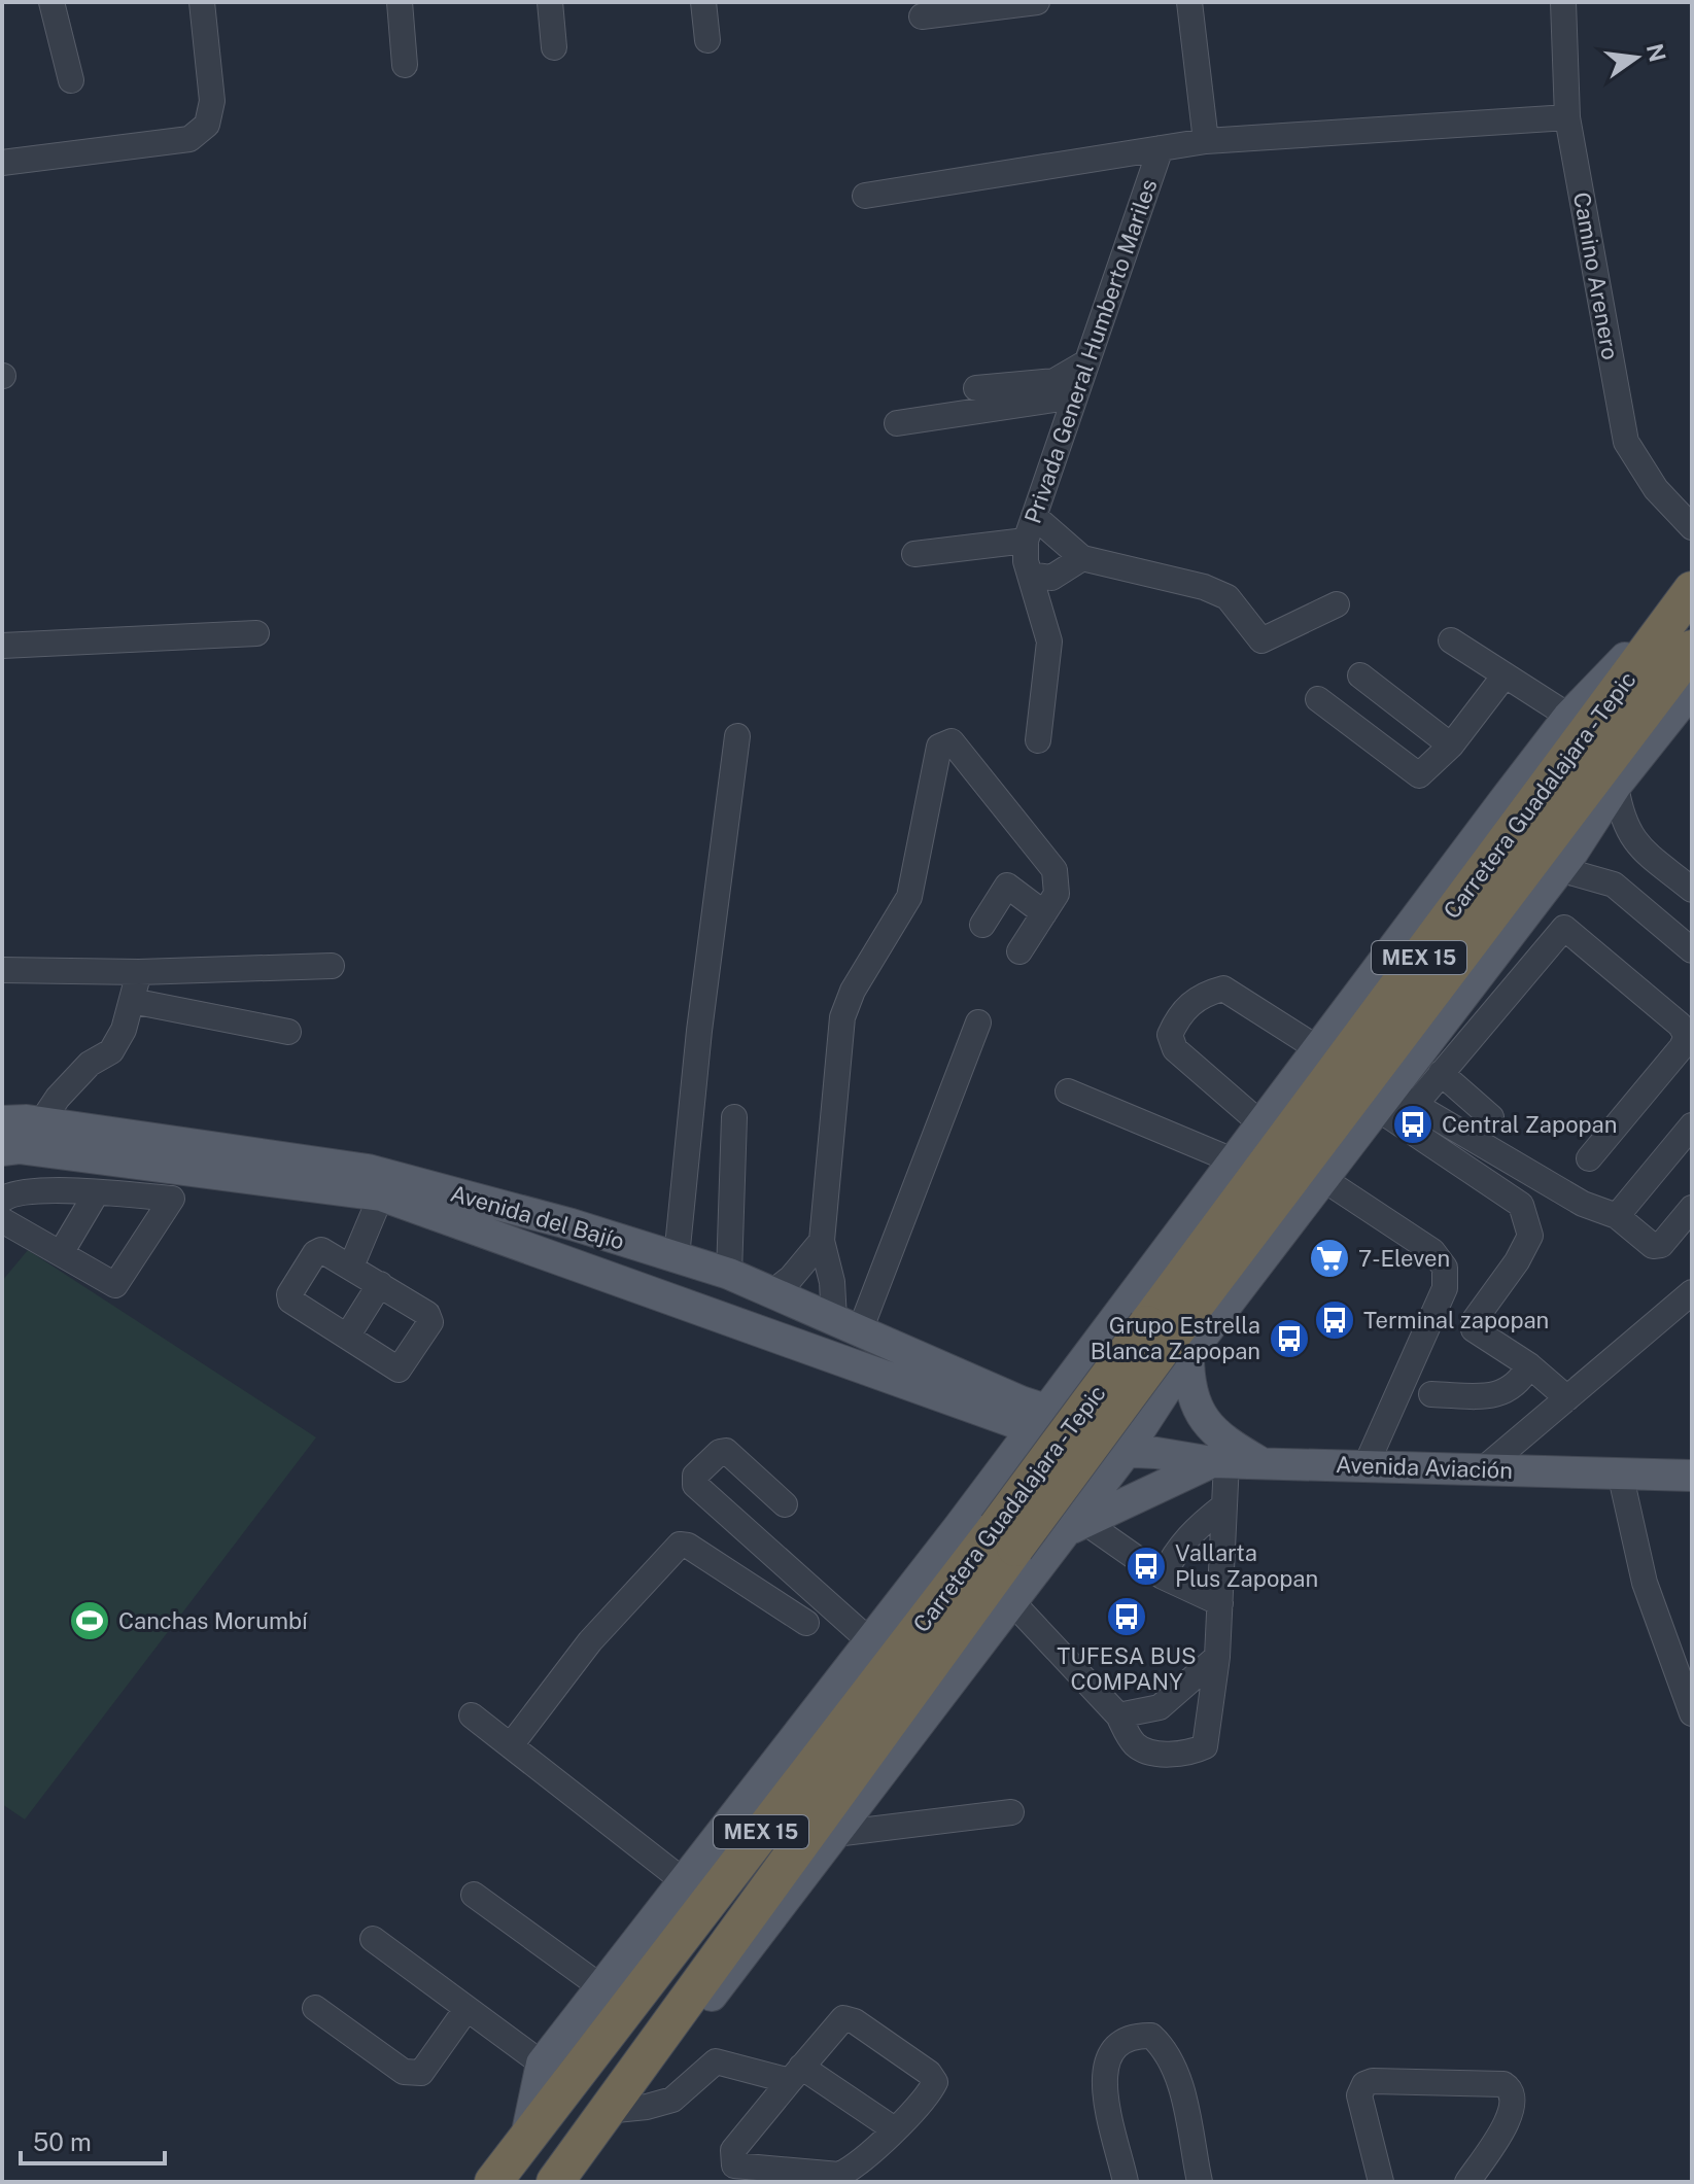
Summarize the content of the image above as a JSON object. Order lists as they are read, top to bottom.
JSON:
{
  "streets": {
    "highway": ["Carretera Guadalajara - Tepic", "MEX 15"],
    "main road": ["Avenida del Bajío", "Avenida Aviación"],
    "street": ["Camino Arenero", "Privada General Humberto Mariles"]
  },
  "crossings": [
    ["Carretera Guadalajara - Tepic", "Avenida Aviación"],
    ["Avenida del Bajío", "Avenida Aviación"]
  ],
  "places": {
    "bus stop": [
      "Central Zapopan",
      "Terminal zapopan",
      "Grupo Estrella Blanca Zapopan",
      "Vallarta Plus Zapopan",
      "TUFESA BUS COMPANY"
    ],
    "supermarket": ["7-Eleven"],
    "sports": ["Canchas Morumbí"]
  },
  "scale_bar": "50 m",
  "north": "right"
}
